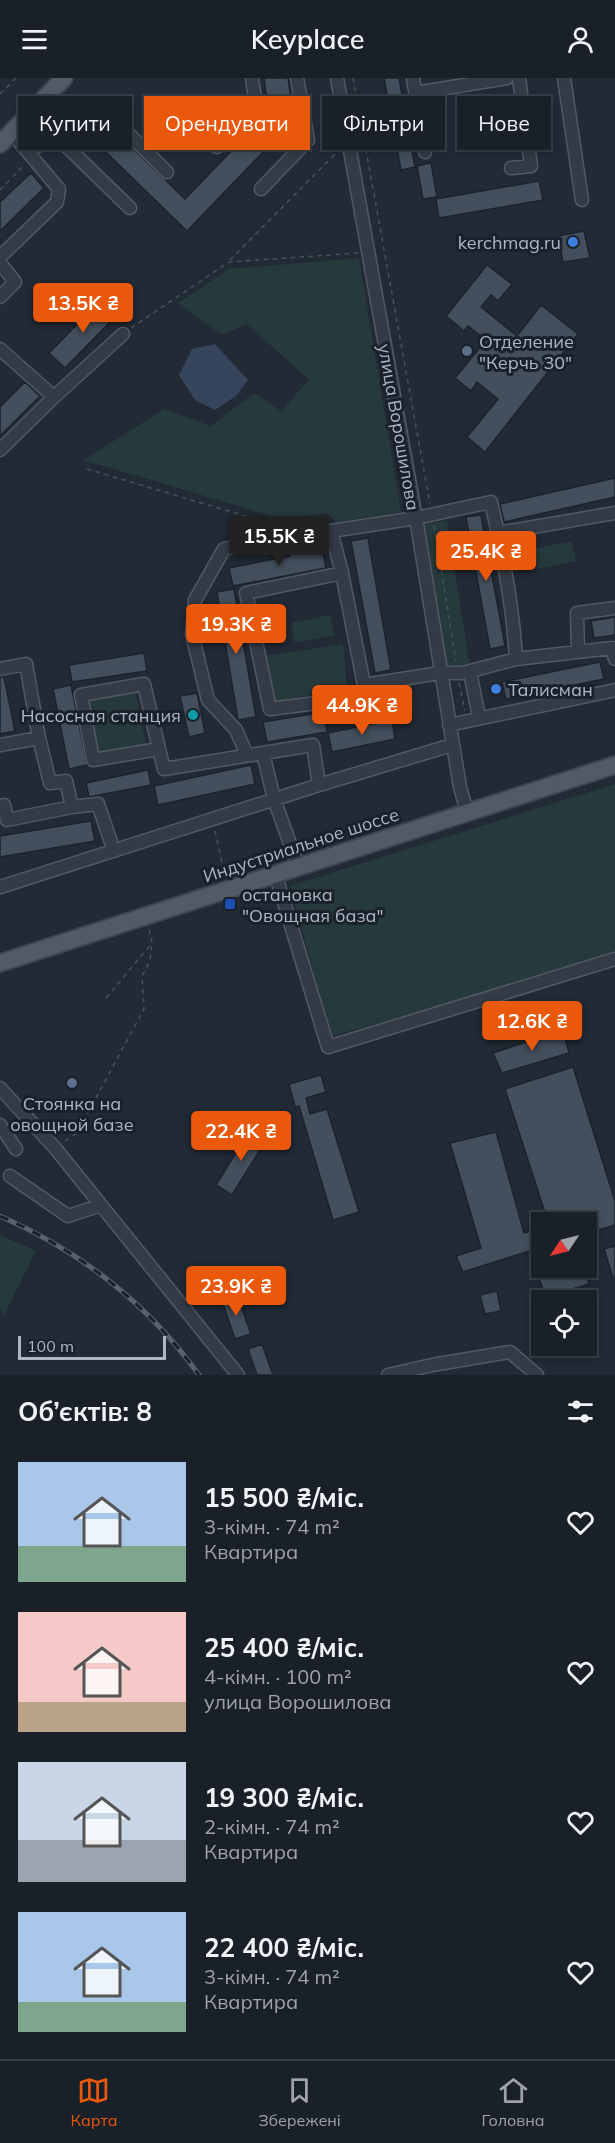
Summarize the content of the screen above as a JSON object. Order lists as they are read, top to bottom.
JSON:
{
  "streets": {
    "main road": ["Индустриальное шоссе"],
    "street": ["улица Ворошилова"]
  },
  "crossings": [
    ["улица Ворошилова", "Индустриальное шоссе"]
  ],
  "places": {
    "other": [
      "kerchmag.ru",
      "Отделение \"Керчь 30\"",
      "Талисман",
      "Насосная станция",
      "Стоянка на овощной базе"
    ],
    "transit": ["остановка \"Овощная база\""]
  },
  "scale_bar": "100 m",
  "north": "bottom left",
  "page": {
    "header": "Keyplace",
    "chip": [
      "Купити",
      "Орендувати",
      "Фільтри",
      "Нове"
    ],
    "price": [
      "13.5K ₴",
      "15.5K ₴",
      "25.4K ₴",
      "19.3K ₴",
      "44.9K ₴",
      "12.6K ₴",
      "22.4K ₴",
      "23.9K ₴"
    ],
    "scale": "100 m",
    "heading": "Об’єктів: 8",
    "list": [
      {
        "name": "15 500 ₴/міс.",
        "note": "3-кімн. · 74 m² · Квартира"
      },
      {
        "name": "25 400 ₴/міс.",
        "note": "4-кімн. · 100 m² · улица Ворошилова"
      },
      {
        "name": "19 300 ₴/міс.",
        "note": "2-кімн. · 74 m² · Квартира"
      },
      {
        "name": "22 400 ₴/міс.",
        "note": "3-кімн. · 74 m² · Квартира"
      }
    ],
    "tabs": ["Карта", "Збережені", "Головна"]
  }
}
